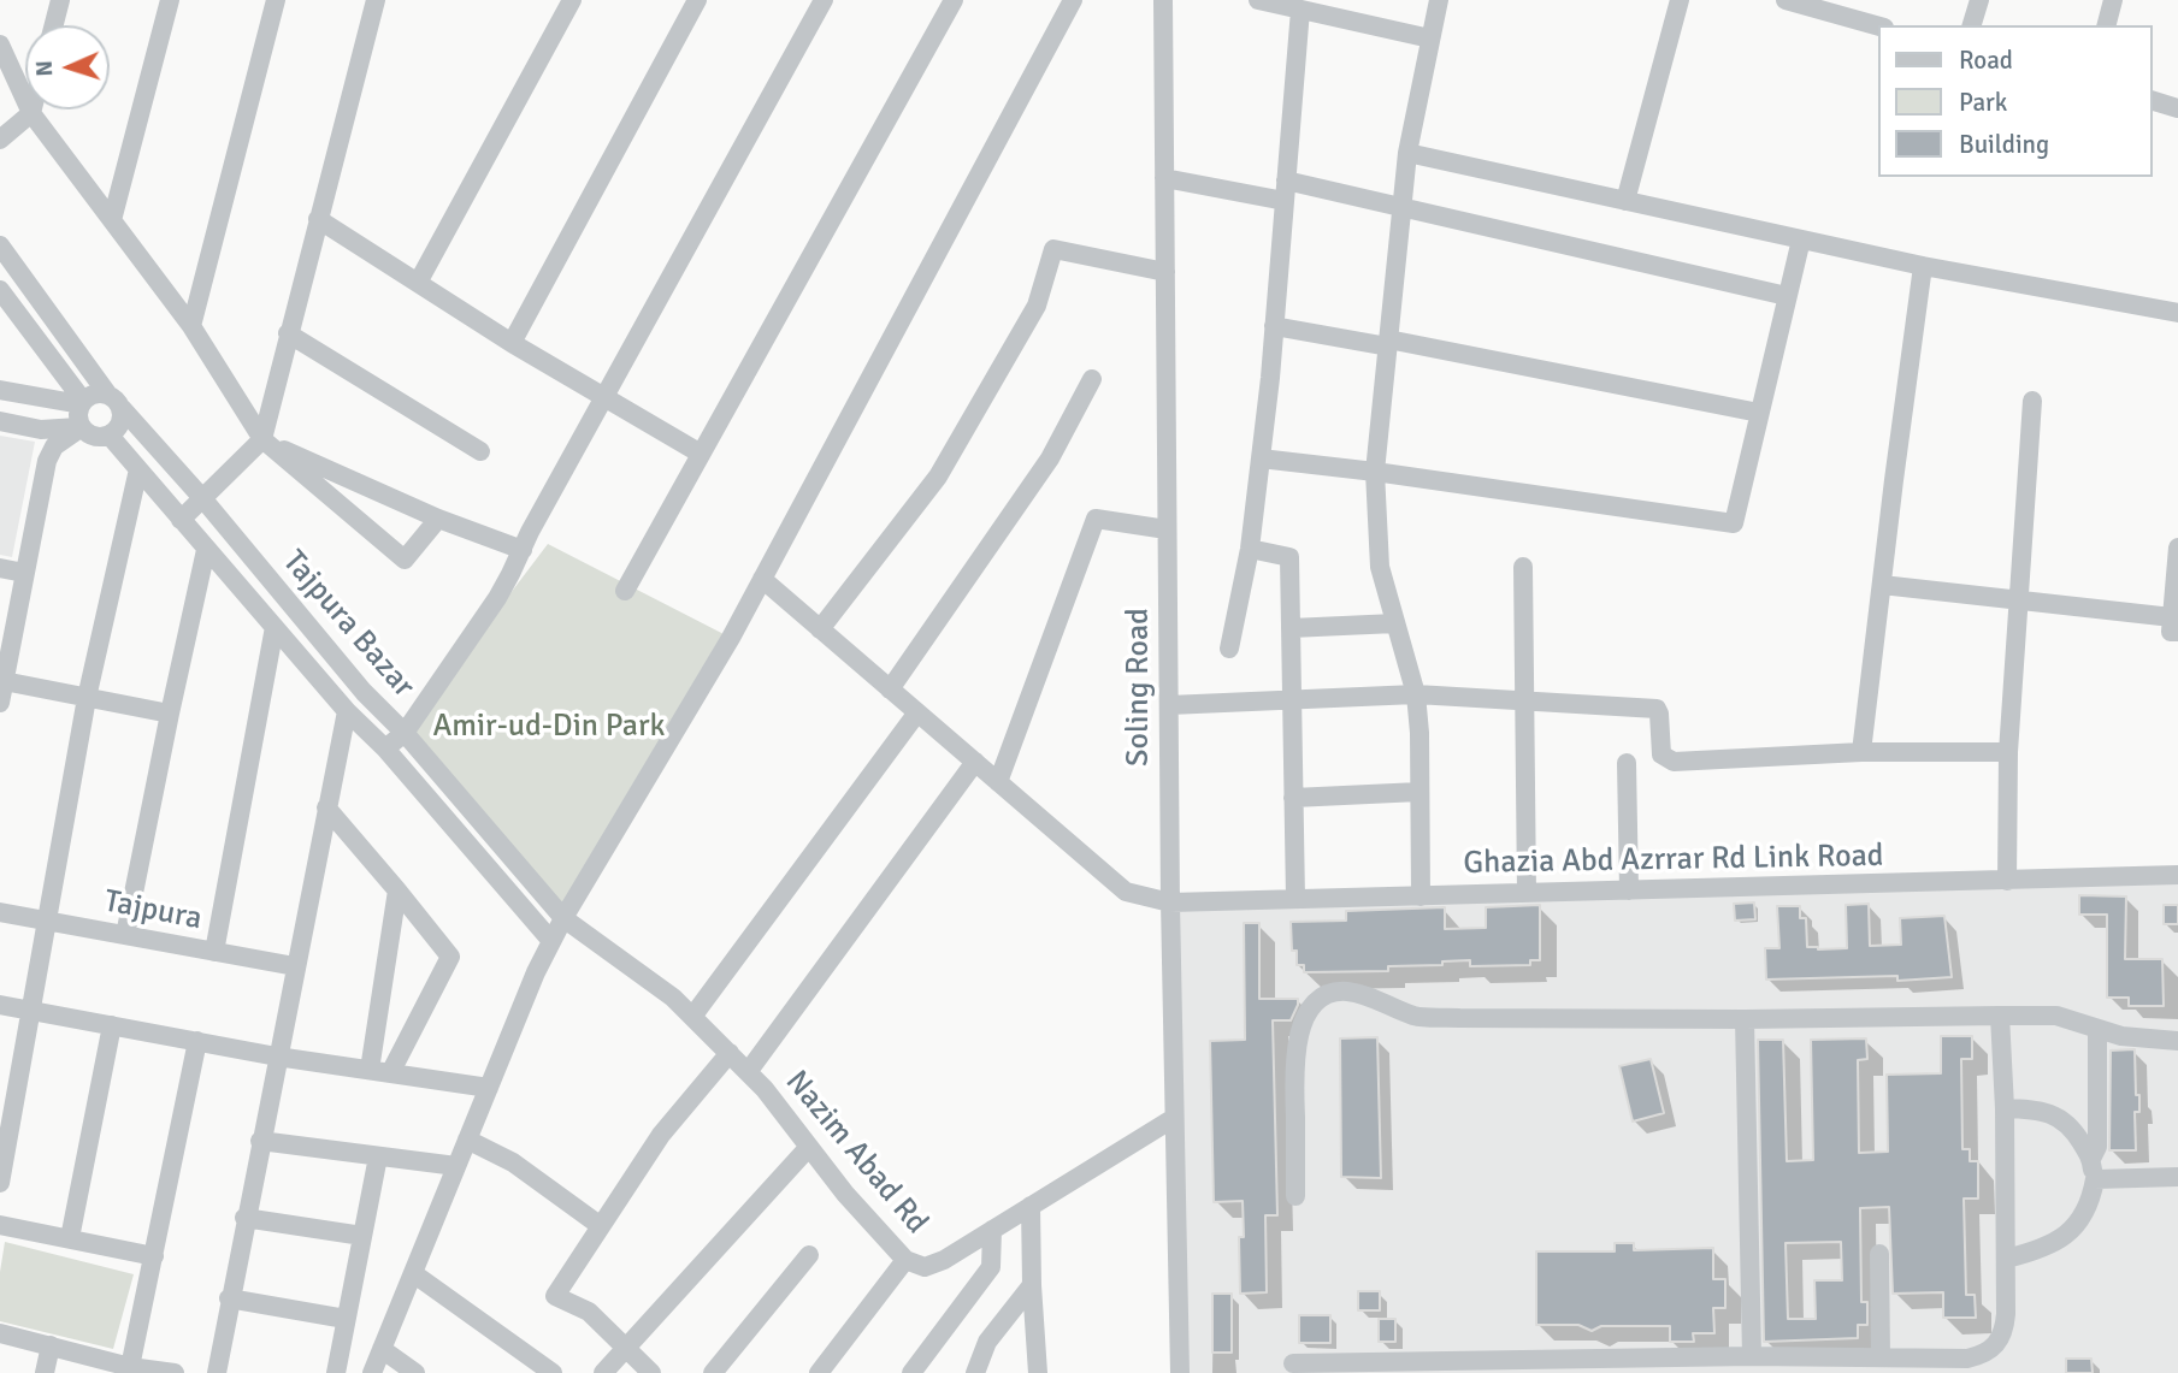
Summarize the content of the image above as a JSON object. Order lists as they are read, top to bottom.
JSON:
{
  "streets": {
    "street": [
      "Tajpura Bazar",
      "Soling Road",
      "Ghazia Abd Azrrar Rd Link Road",
      "Tajpura",
      "Nazim Abad Rd"
    ]
  },
  "crossings": [
    ["Tajpura Bazar", "Nazim Abad Rd"],
    ["Soling Road", "Ghazia Abd Azrrar Rd Link Road"],
    ["Soling Road", "Nazim Abad Rd"]
  ],
  "parks": ["Amir-ud-Din Park"],
  "legend": ["Road", "Park", "Building"],
  "north": "left"
}
